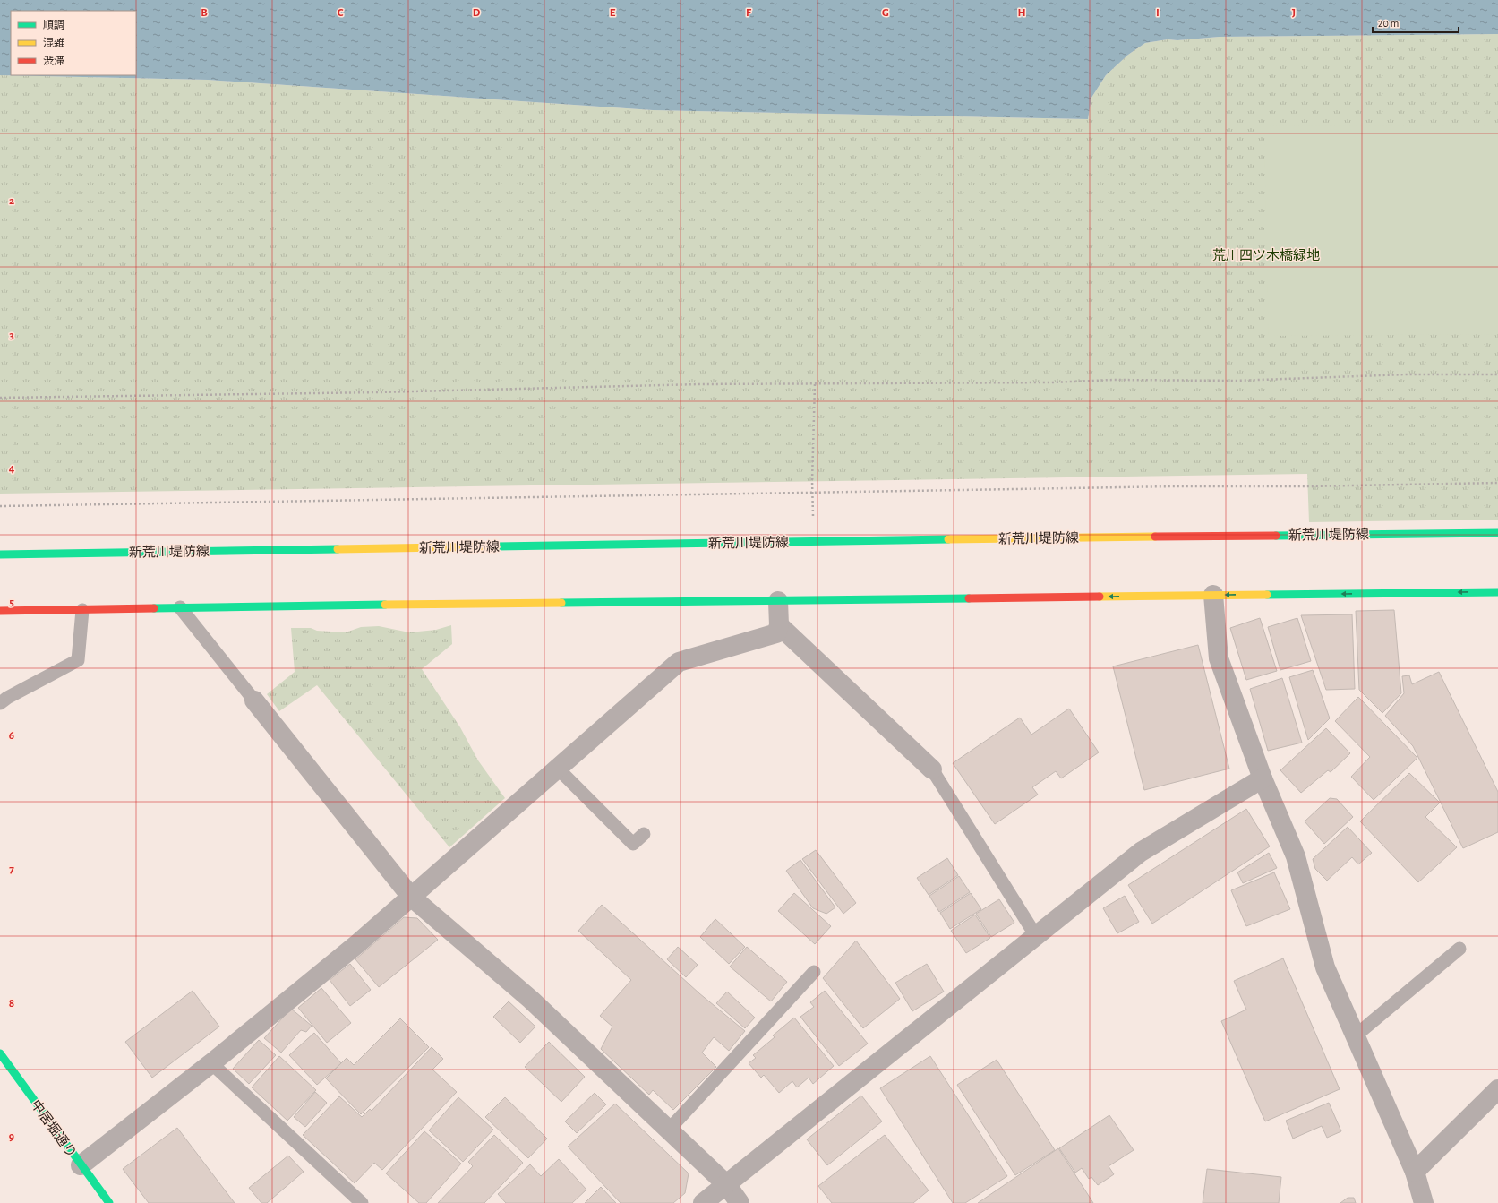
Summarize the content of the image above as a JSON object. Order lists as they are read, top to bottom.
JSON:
{
  "streets": {
    "main road": ["新荒川堤防線", "中居堀通り"]
  },
  "parks": ["荒川四ツ木橋緑地"],
  "legend": ["順調", "混雑", "渋滞"],
  "scale_bar": "20 m",
  "grid": {
    "columns": [
      "B",
      "C",
      "D",
      "E",
      "F",
      "G",
      "H",
      "I",
      "J"
    ],
    "rows": [
      "2",
      "3",
      "4",
      "5",
      "6",
      "7",
      "8",
      "9"
    ]
  }
}
